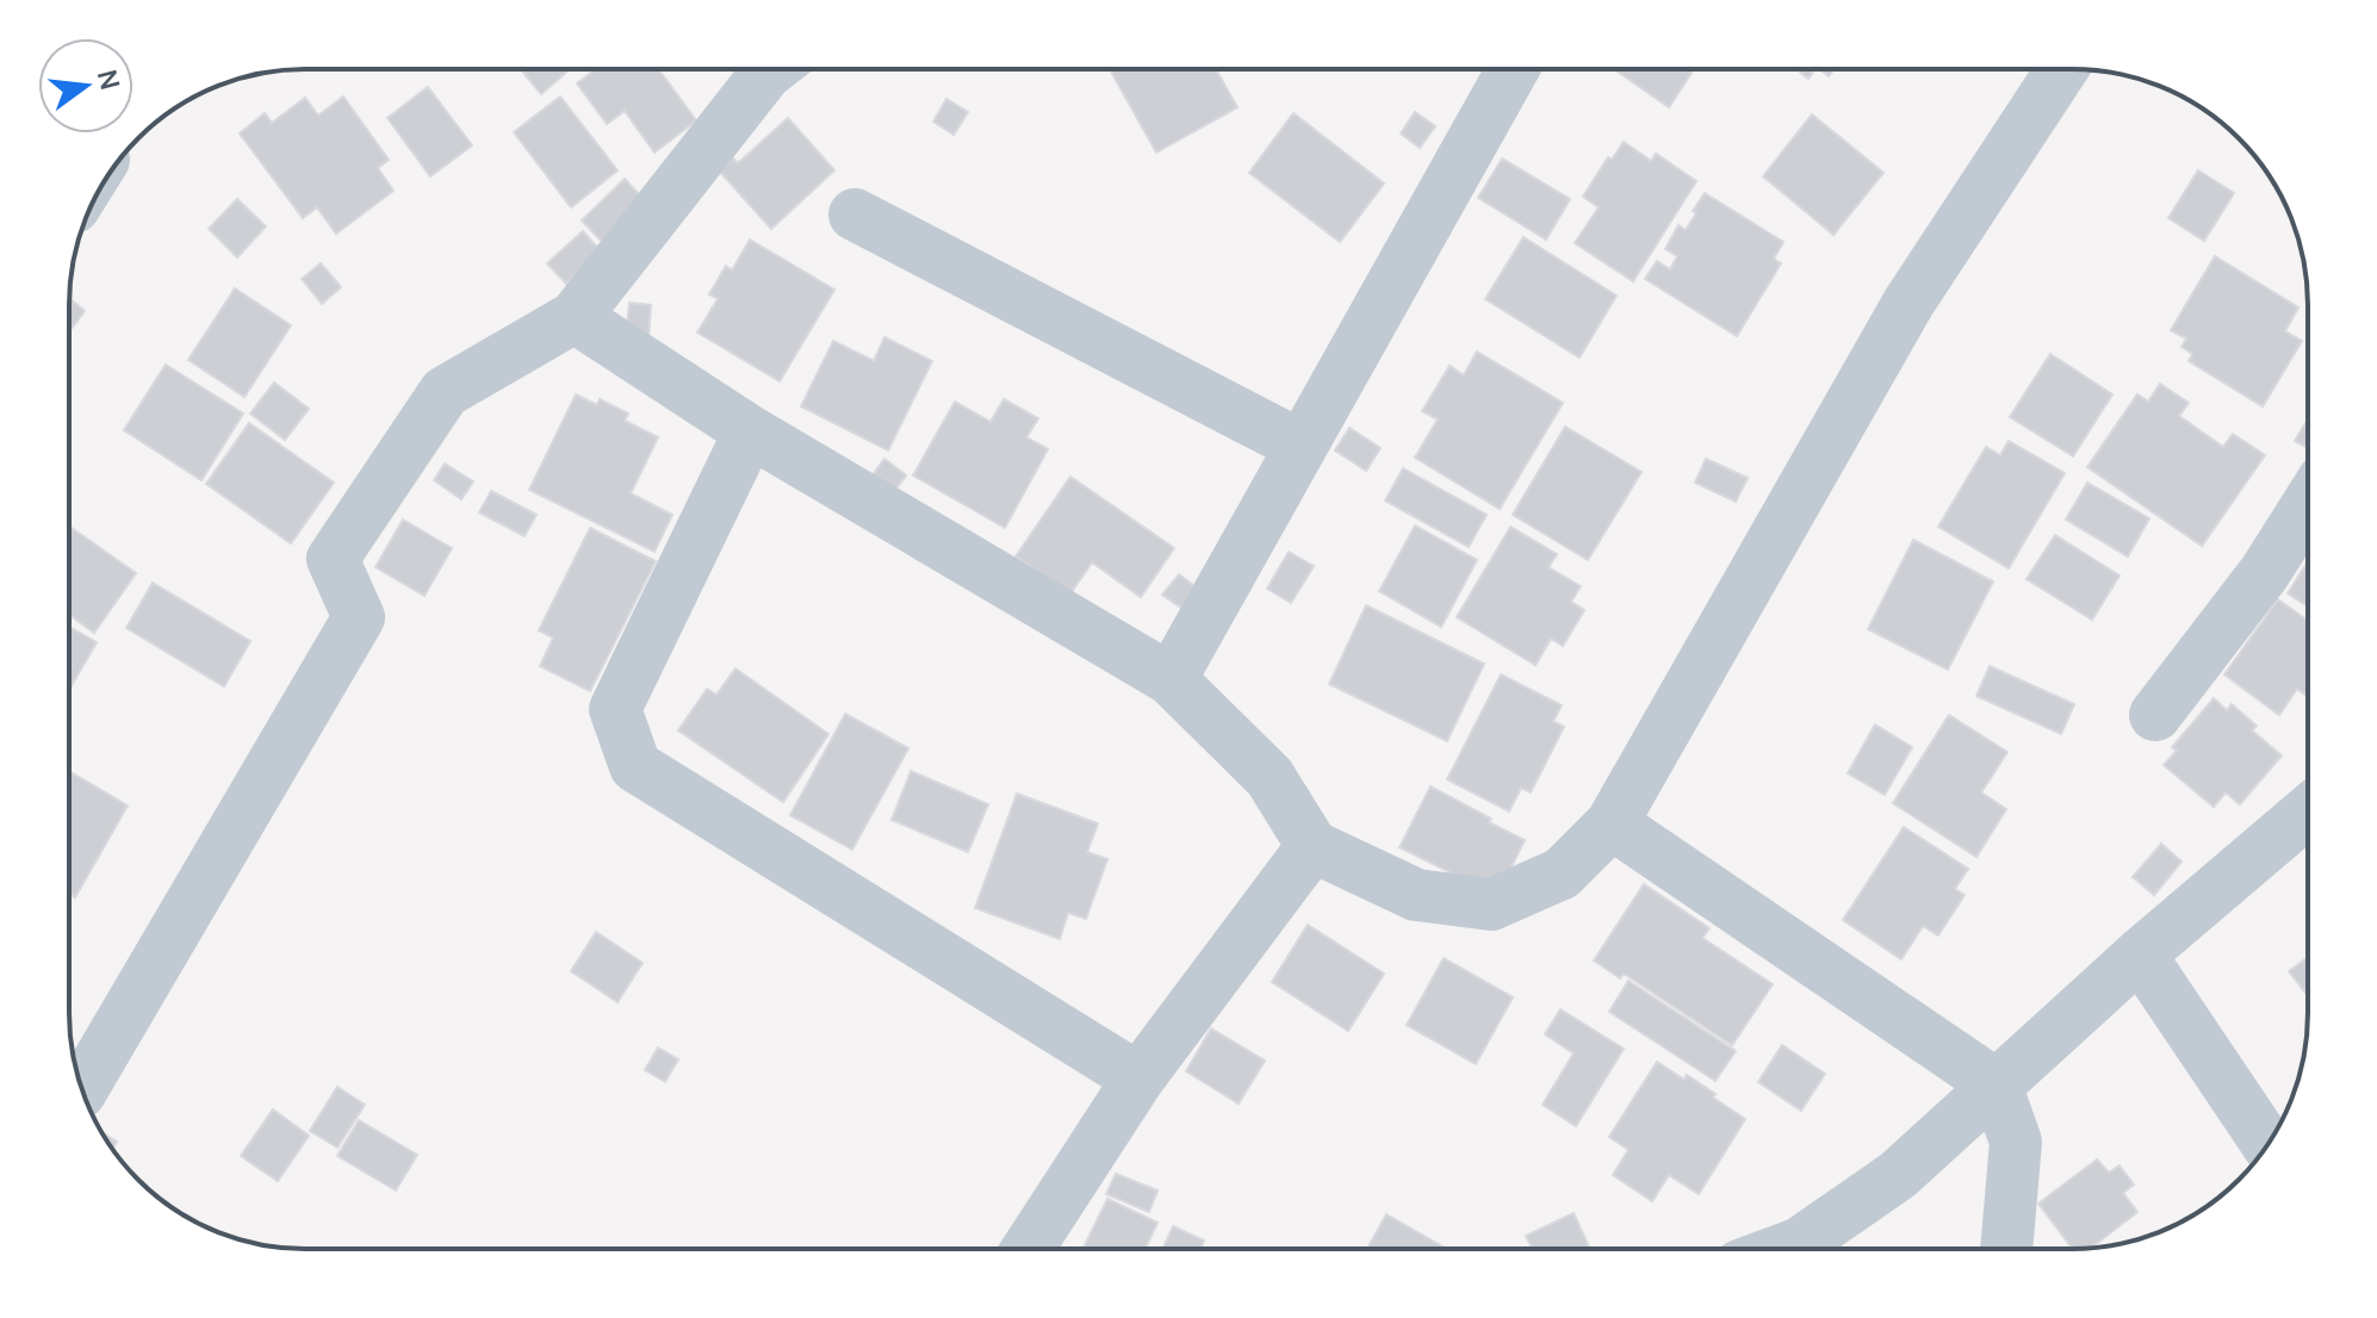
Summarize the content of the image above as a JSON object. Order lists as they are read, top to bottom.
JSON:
{
  "north": "right"
}
